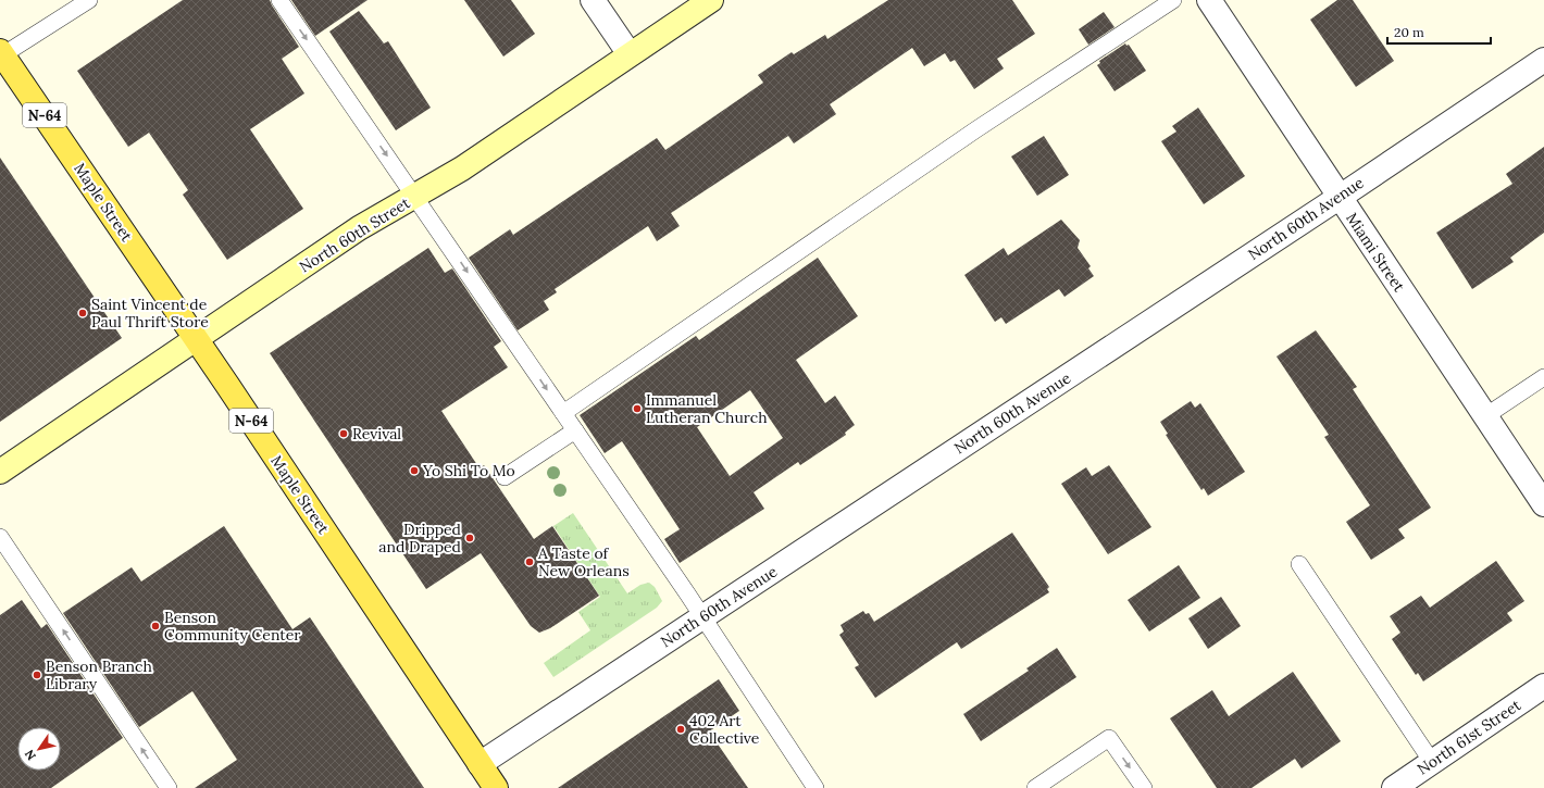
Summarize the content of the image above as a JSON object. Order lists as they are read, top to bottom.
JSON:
{
  "streets": {
    "main road": ["N-64", "Maple Street"],
    "street": [
      "North 60th Avenue",
      "North 60th Street",
      "Miami Street",
      "North 61st Street"
    ]
  },
  "crossings": [
    ["Maple Street", "North 60th Avenue"],
    ["Maple Street", "North 60th Street"],
    ["North 60th Avenue", "Miami Street"]
  ],
  "places": [
    "Saint Vincent de Paul Thrift Store",
    "Immanuel Lutheran Church",
    "Revival",
    "Yo Shi To Mo",
    "Dripped and Draped",
    "A Taste of New Orleans",
    "Benson Community Center",
    "Benson Branch Library",
    "402 Art Collective"
  ],
  "scale_bar": "20 m",
  "north": "bottom left"
}
